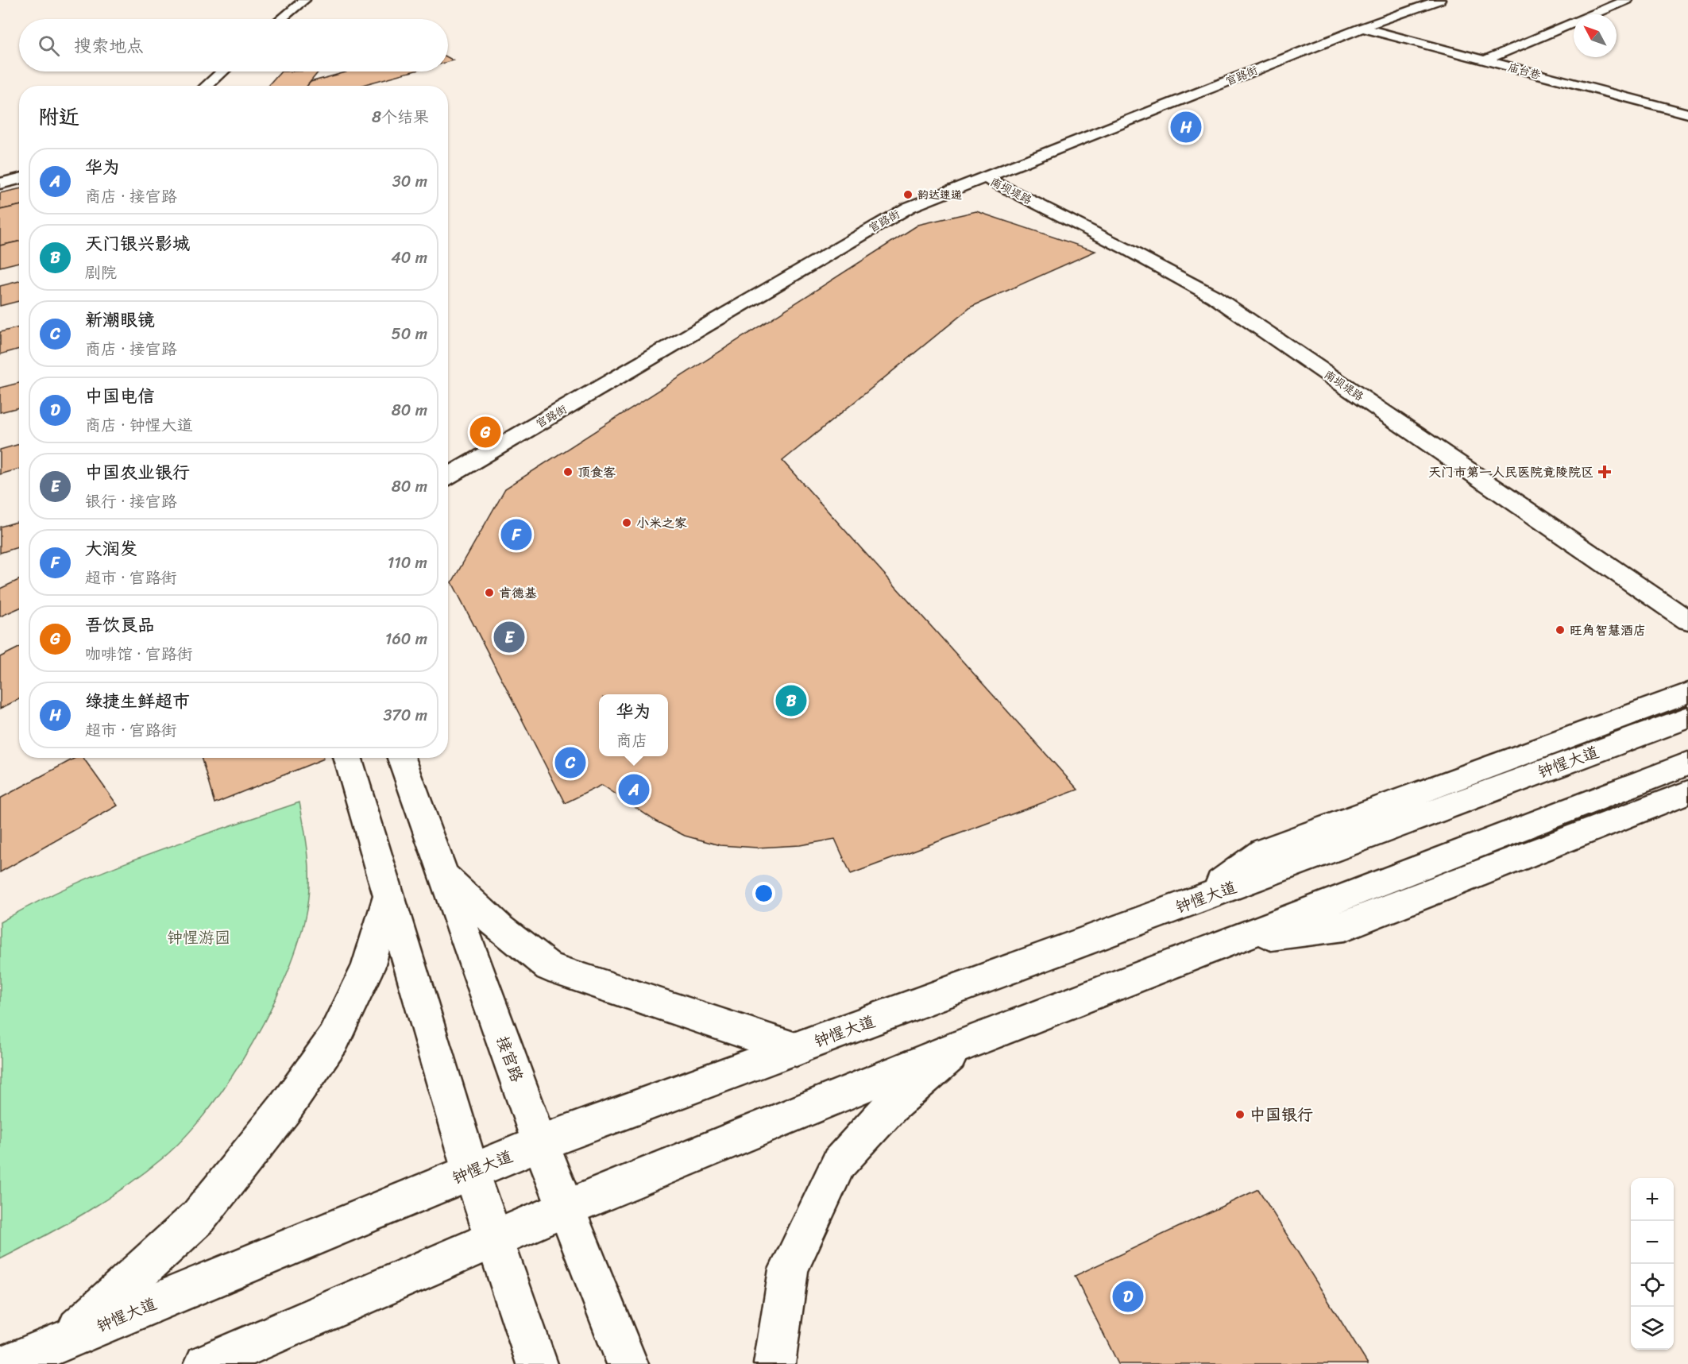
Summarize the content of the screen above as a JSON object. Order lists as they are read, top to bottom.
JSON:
{
  "streets": {
    "main road": [
      "庙台巷",
      "官路街",
      "南坝堤路",
      "钟惺大道",
      "接官路"
    ]
  },
  "crossings": [
    ["庙台巷", "官路街"],
    ["官路街", "南坝堤路"],
    ["钟惺大道", "接官路"]
  ],
  "parks": ["钟惺游园"],
  "places": {
    "other": [
      "韵达速递",
      "顶食客",
      "小米之家",
      "肯德基",
      "旺角智慧酒店",
      "中国银行"
    ],
    "health": ["天门市第一人民医院竟陵院区"]
  },
  "north": "top left",
  "page": {
    "search": "搜索地点",
    "heading": ["附近", "8个结果"],
    "pins": [
      "H",
      "G",
      "F",
      "E",
      "B",
      "C",
      "A",
      "D"
    ],
    "list": [
      {
        "mark": "A",
        "name": "华为",
        "note": "商店 · 接官路",
        "value": "30 m"
      },
      {
        "mark": "B",
        "name": "天门银兴影城",
        "note": "剧院",
        "value": "40 m"
      },
      {
        "mark": "C",
        "name": "新潮眼镜",
        "note": "商店 · 接官路",
        "value": "50 m"
      },
      {
        "mark": "D",
        "name": "中国电信",
        "note": "商店 · 钟惺大道",
        "value": "80 m"
      },
      {
        "mark": "E",
        "name": "中国农业银行",
        "note": "银行 · 接官路",
        "value": "80 m"
      },
      {
        "mark": "F",
        "name": "大润发",
        "note": "超市 · 官路街",
        "value": "110 m"
      },
      {
        "mark": "G",
        "name": "吾饮良品",
        "note": "咖啡馆 · 官路街",
        "value": "160 m"
      },
      {
        "mark": "H",
        "name": "绿捷生鲜超市",
        "note": "超市 · 官路街",
        "value": "370 m"
      }
    ],
    "popup": ["华为", "商店"],
    "map_buttons": ["+", "−"]
  }
}
